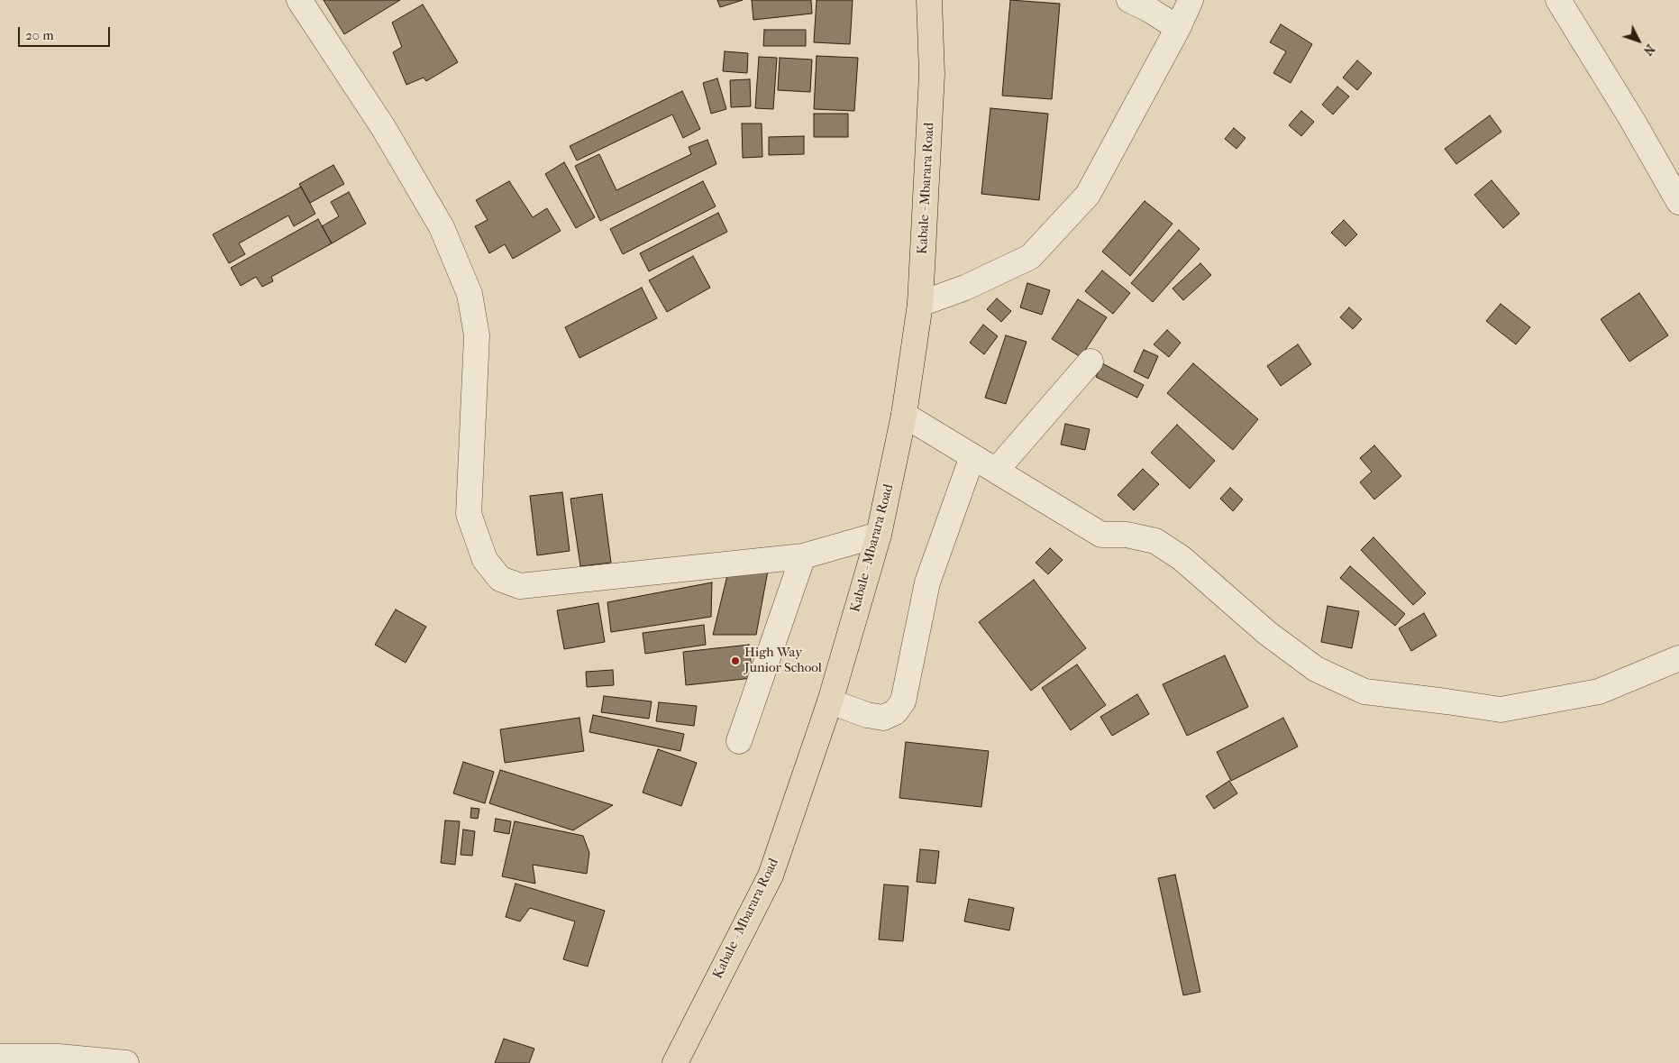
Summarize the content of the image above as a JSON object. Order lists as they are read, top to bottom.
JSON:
{
  "streets": {
    "main road": ["Kabale - Mbarara Road"]
  },
  "places": ["High Way Junior School"],
  "scale_bar": "20 m",
  "north": "bottom right"
}
